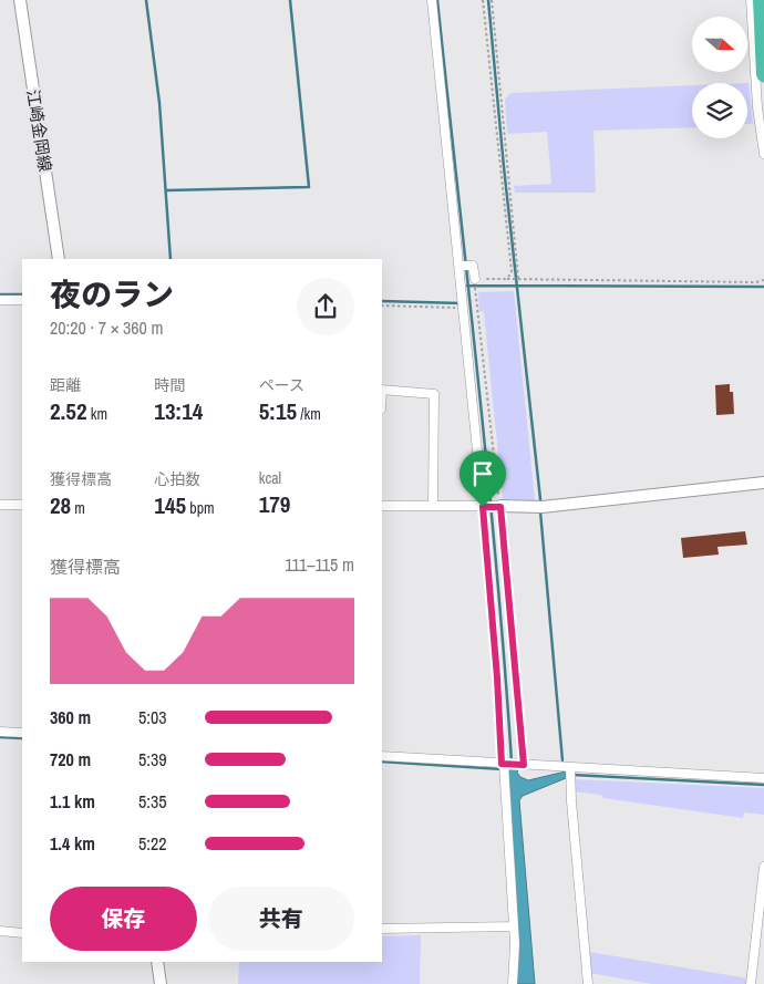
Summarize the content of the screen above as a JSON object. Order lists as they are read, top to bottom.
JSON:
{
  "streets": {
    "main road": ["江崎金岡線"]
  },
  "north": "right",
  "page": {
    "heading": ["夜のラン", "20:20 · 7 × 360 m"],
    "stats": [
      ["距離", "2.52 km"],
      ["時間", "13:14"],
      ["ペース", "5:15 /km"],
      ["獲得標高", "28 m"],
      ["心拍数", "145 bpm"],
      ["kcal", "179"]
    ],
    "chart": ["獲得標高", "111–115 m"],
    "list": [
      {
        "name": "360 m",
        "note": "5:03"
      },
      {
        "name": "720 m",
        "note": "5:39"
      },
      {
        "name": "1.1 km",
        "note": "5:35"
      },
      {
        "name": "1.4 km",
        "note": "5:22"
      }
    ],
    "buttons": ["保存", "共有"]
  }
}
